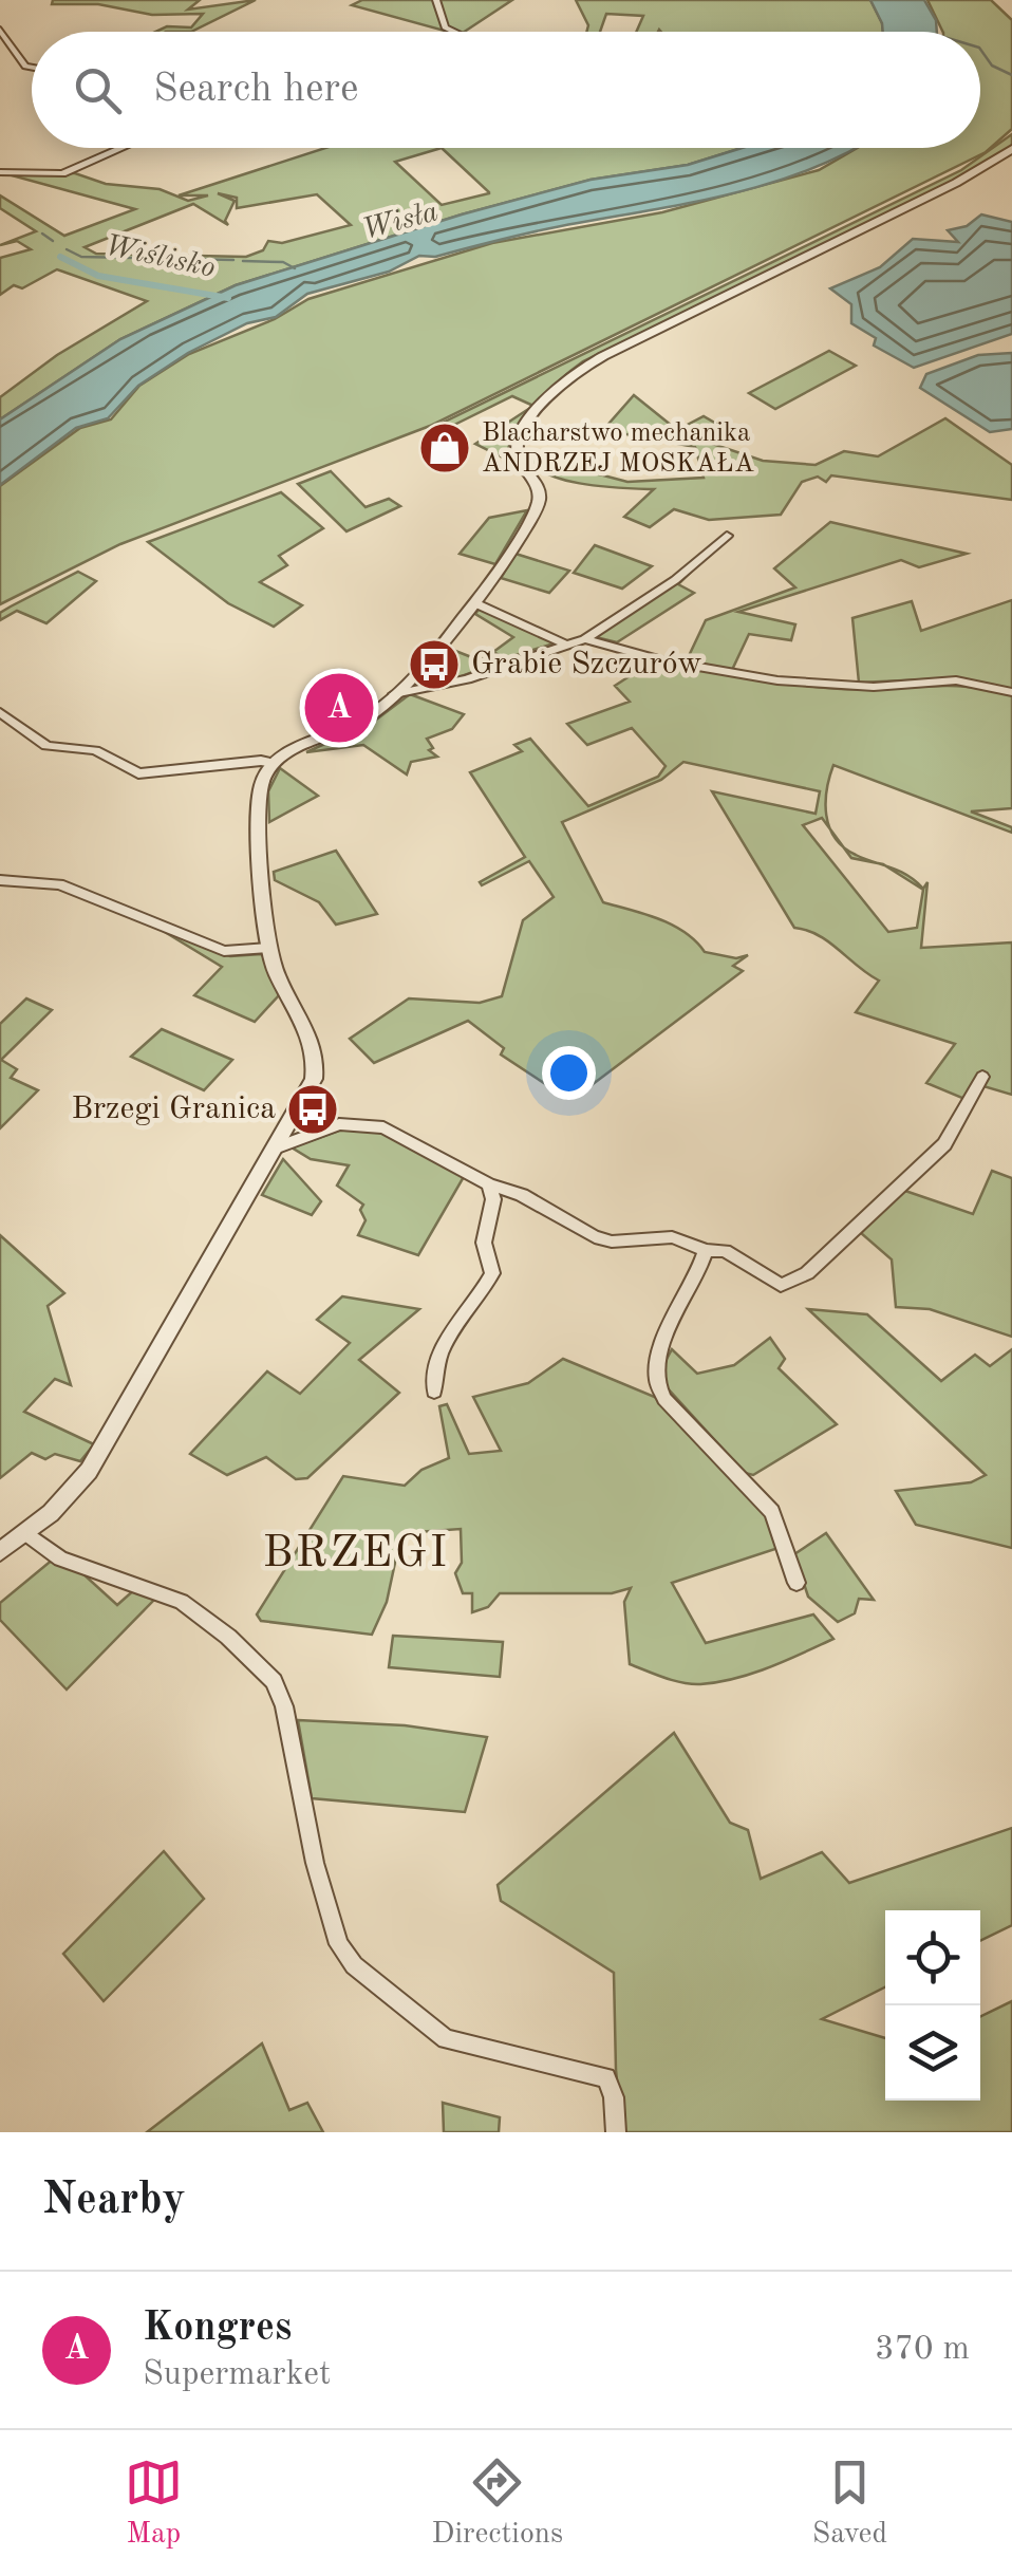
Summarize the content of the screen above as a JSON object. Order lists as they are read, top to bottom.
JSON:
{
  "districts": ["BRZEGI"],
  "water": ["Wisła", "Wiślisko"],
  "places": {
    "shop": ["Blacharstwo mechanika ANDRZEJ MOSKAŁA"],
    "bus stop": ["Grabie Szczurów", "Brzegi Granica"]
  },
  "page": {
    "search": "Search here",
    "pins": "A",
    "heading": "Nearby",
    "list": [
      {
        "mark": "A",
        "name": "Kongres",
        "note": "Supermarket",
        "value": "370 m"
      }
    ],
    "nav": ["Map", "Directions", "Saved"]
  }
}
